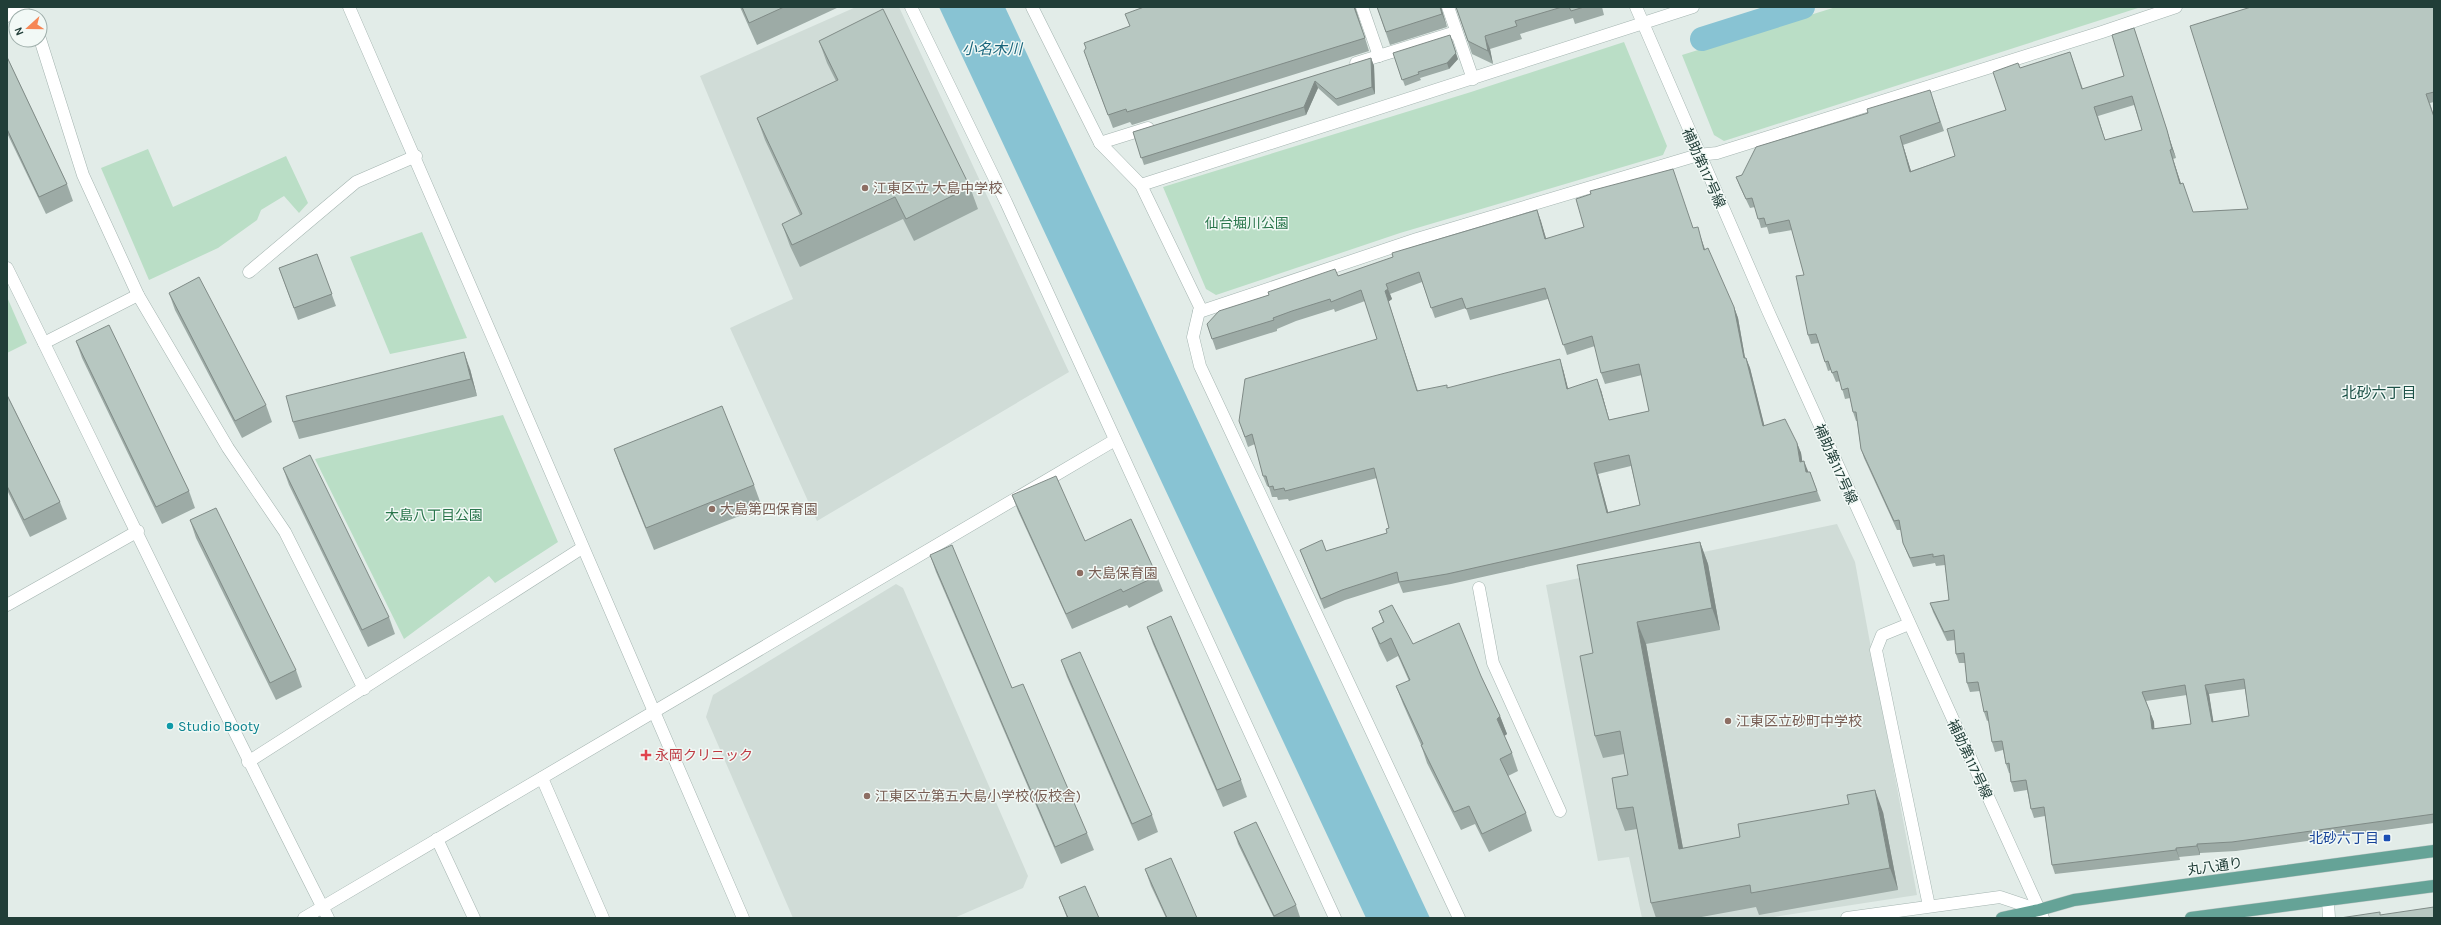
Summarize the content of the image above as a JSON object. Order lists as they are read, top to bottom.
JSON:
{
  "streets": {
    "main road": ["丸八通り"],
    "street": ["補助第117号線"]
  },
  "crossings": [
    ["補助第117号線", "丸八通り"]
  ],
  "districts": ["北砂六丁目"],
  "water": ["小名木川"],
  "parks": ["仙台堀川公園", "大島八丁目公園"],
  "places": {
    "other": [
      "江東区立 大島中学校",
      "大島第四保育園",
      "大島保育園",
      "江東区立砂町中学校",
      "Studio Booty",
      "江東区立第五大島小学校(仮校舎)"
    ],
    "health": ["永岡クリニック"],
    "transit": ["北砂六丁目"]
  },
  "north": "left"
}
